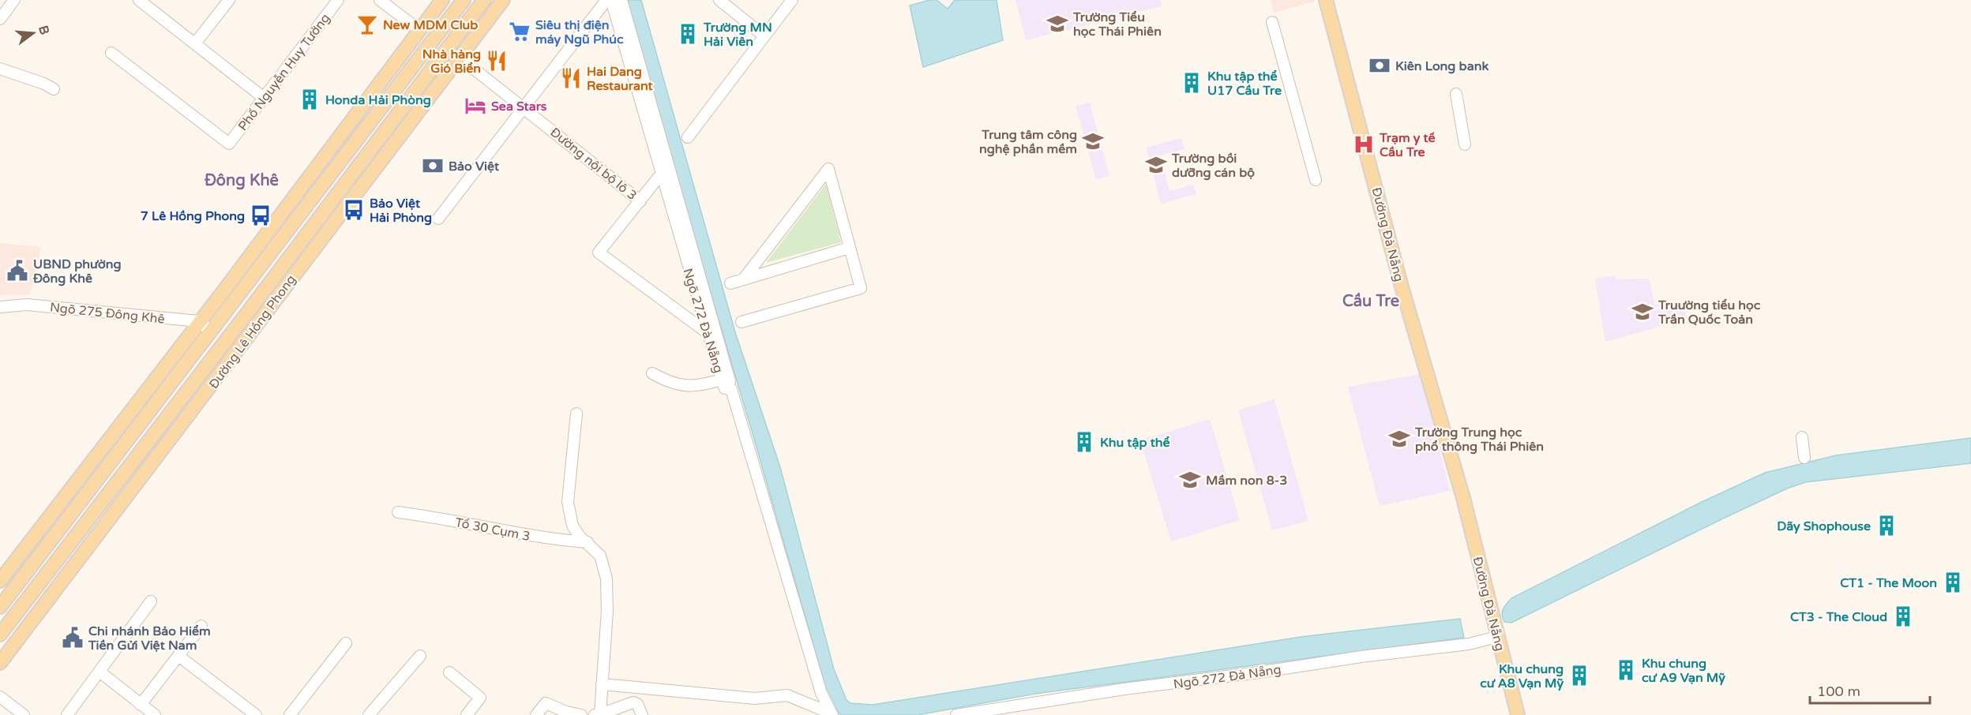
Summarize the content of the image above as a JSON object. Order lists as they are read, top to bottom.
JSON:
{
  "streets": {
    "main road": ["Đường Đà Nẵng", "Đường Lê Hồng Phong"],
    "street": [
      "Phố Nguyễn Huy Tưởng",
      "Đường nội bộ lô 3",
      "Ngõ 275 Đông Khê",
      "Ngõ 272 Đà Nẵng",
      "Tổ 30 Cụm 3"
    ]
  },
  "crossings": [
    ["Đường nội bộ lô 3", "Ngõ 272 Đà Nẵng"],
    ["Đường nội bộ lô 3", "Đường Lê Hồng Phong"],
    ["Đường Đà Nẵng", "Ngõ 272 Đà Nẵng"]
  ],
  "districts": ["Đông Khê", "Cầu Tre"],
  "places": {
    "school or university": [
      "Trường Tiểu học Thái Phiên",
      "Trung tâm công nghệ phần mềm",
      "Trường bồi dưỡng cán bộ",
      "Truường tiểu học Trần Quốc Toản",
      "Trường Trung học phổ thông Thái Phiên",
      "Mầm non 8-3"
    ],
    "bar": ["New MDM Club"],
    "supermarket": ["Siêu thị điện máy Ngũ Phúc"],
    "building": [
      "Trường MN Hải Viên",
      "Khu tập thể U17 Cầu Tre",
      "Honda Hải Phòng",
      "Khu tập thể",
      "Dãy Shophouse",
      "CT1 - The Moon",
      "CT3 - The Cloud",
      "Khu chung cư A9 Vạn Mỹ",
      "Khu chung cư A8 Vạn Mỹ"
    ],
    "restaurant": ["Nhà hàng Gió Biển", "Hai Dang Restaurant"],
    "bank": ["Kiên Long bank", "Bảo Việt"],
    "hotel": ["Sea Stars"],
    "hospital": ["Trạm y tế Cầu Tre"],
    "bus stop": ["Bảo Việt Hải Phòng", "7 Lê Hồng Phong"],
    "public building": ["UBND phường Đông Khê", "Chi nhánh Bảo Hiểm Tiền Gửi Việt Nam"]
  },
  "scale_bar": "100 m",
  "north": "right"
}
